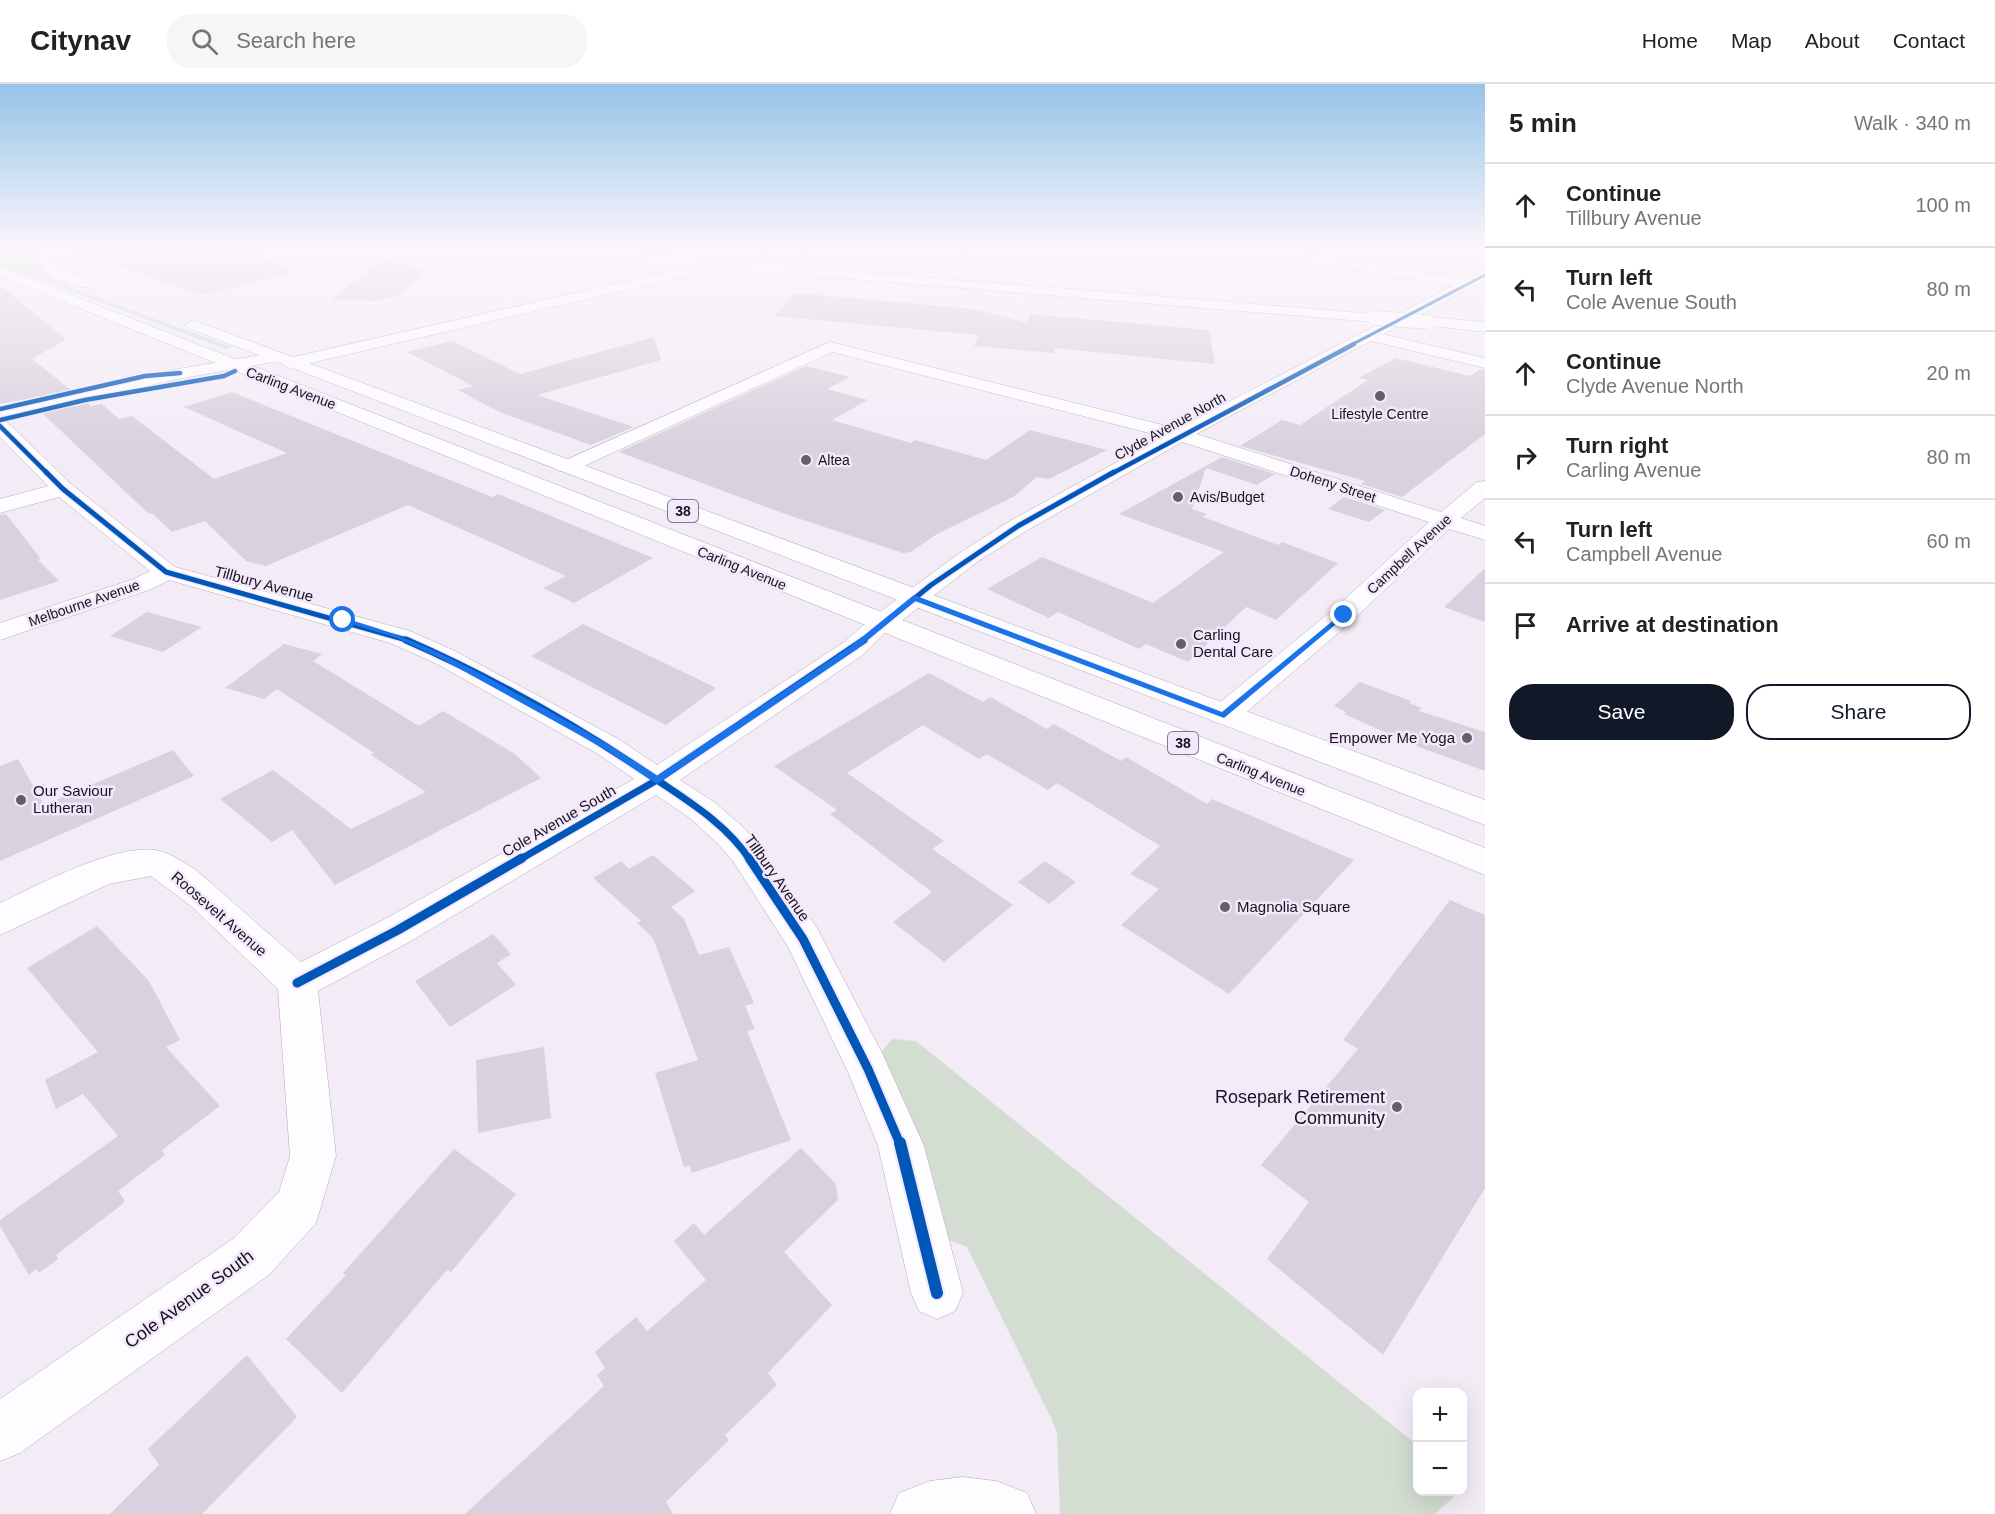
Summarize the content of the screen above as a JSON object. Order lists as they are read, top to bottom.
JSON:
{
  "streets": {
    "main road": [
      "Carling Avenue",
      "Clyde Avenue North",
      "Doheny Street",
      "38",
      "Campbell Avenue",
      "Tillbury Avenue",
      "Melbourne Avenue",
      "Cole Avenue South",
      "Roosevelt Avenue"
    ]
  },
  "crossings": [
    ["Carling Avenue", "Clyde Avenue North"],
    ["Carling Avenue", "Doheny Street"],
    ["Carling Avenue", "Campbell Avenue"],
    ["Carling Avenue", "Cole Avenue South"],
    ["Clyde Avenue North", "Doheny Street"],
    ["Clyde Avenue North", "Cole Avenue South"],
    ["Doheny Street", "Campbell Avenue"],
    ["Tillbury Avenue", "Melbourne Avenue"],
    ["Tillbury Avenue", "Cole Avenue South"],
    ["Cole Avenue South", "Roosevelt Avenue"]
  ],
  "places": [
    "Lifestyle Centre",
    "Altea",
    "Avis/Budget",
    "Carling Dental Care",
    "Empower Me Yoga",
    "Our Saviour Lutheran",
    "Magnolia Square",
    "Rosepark Retirement Community"
  ],
  "page": {
    "header": "Citynav",
    "search": "Search here",
    "nav": [
      "Home",
      "Map",
      "About",
      "Contact"
    ],
    "heading": ["5 min", "Walk · 340 m"],
    "list": [
      ["Continue", "Tillbury Avenue", "100 m"],
      ["Turn left", "Cole Avenue South", "80 m"],
      ["Continue", "Clyde Avenue North", "20 m"],
      ["Turn right", "Carling Avenue", "80 m"],
      ["Turn left", "Campbell Avenue", "60 m"],
      "Arrive at destination"
    ],
    "buttons": ["Save", "Share"],
    "map_buttons": ["+", "−"]
  }
}
